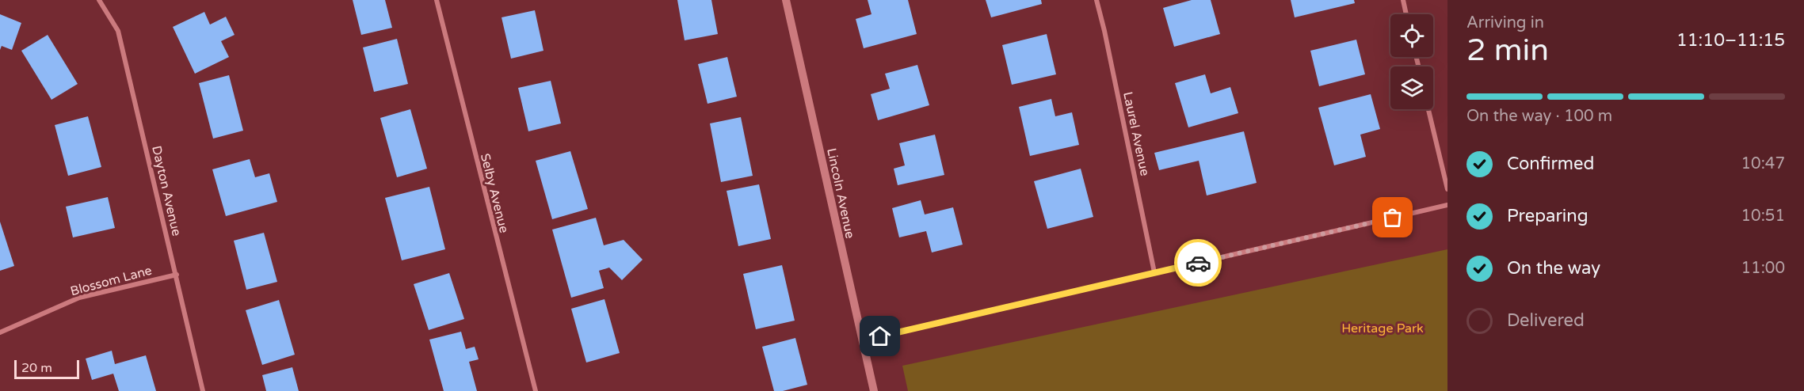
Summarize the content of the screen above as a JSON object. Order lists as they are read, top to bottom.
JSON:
{
  "streets": {
    "street": [
      "Laurel Avenue",
      "Dayton Avenue",
      "Selby Avenue",
      "Lincoln Avenue",
      "Blossom Lane"
    ]
  },
  "crossings": [
    ["Dayton Avenue", "Blossom Lane"]
  ],
  "parks": ["Heritage Park"],
  "scale_bar": "20 m",
  "page": {
    "heading": ["2 min", "Arriving in", "11:10–11:15"],
    "bar": "On the way · 100 m",
    "list": [
      ["Confirmed", "10:47"],
      ["Preparing", "10:51"],
      ["On the way", "11:00"],
      "Delivered"
    ],
    "scale": "20 m"
  }
}
